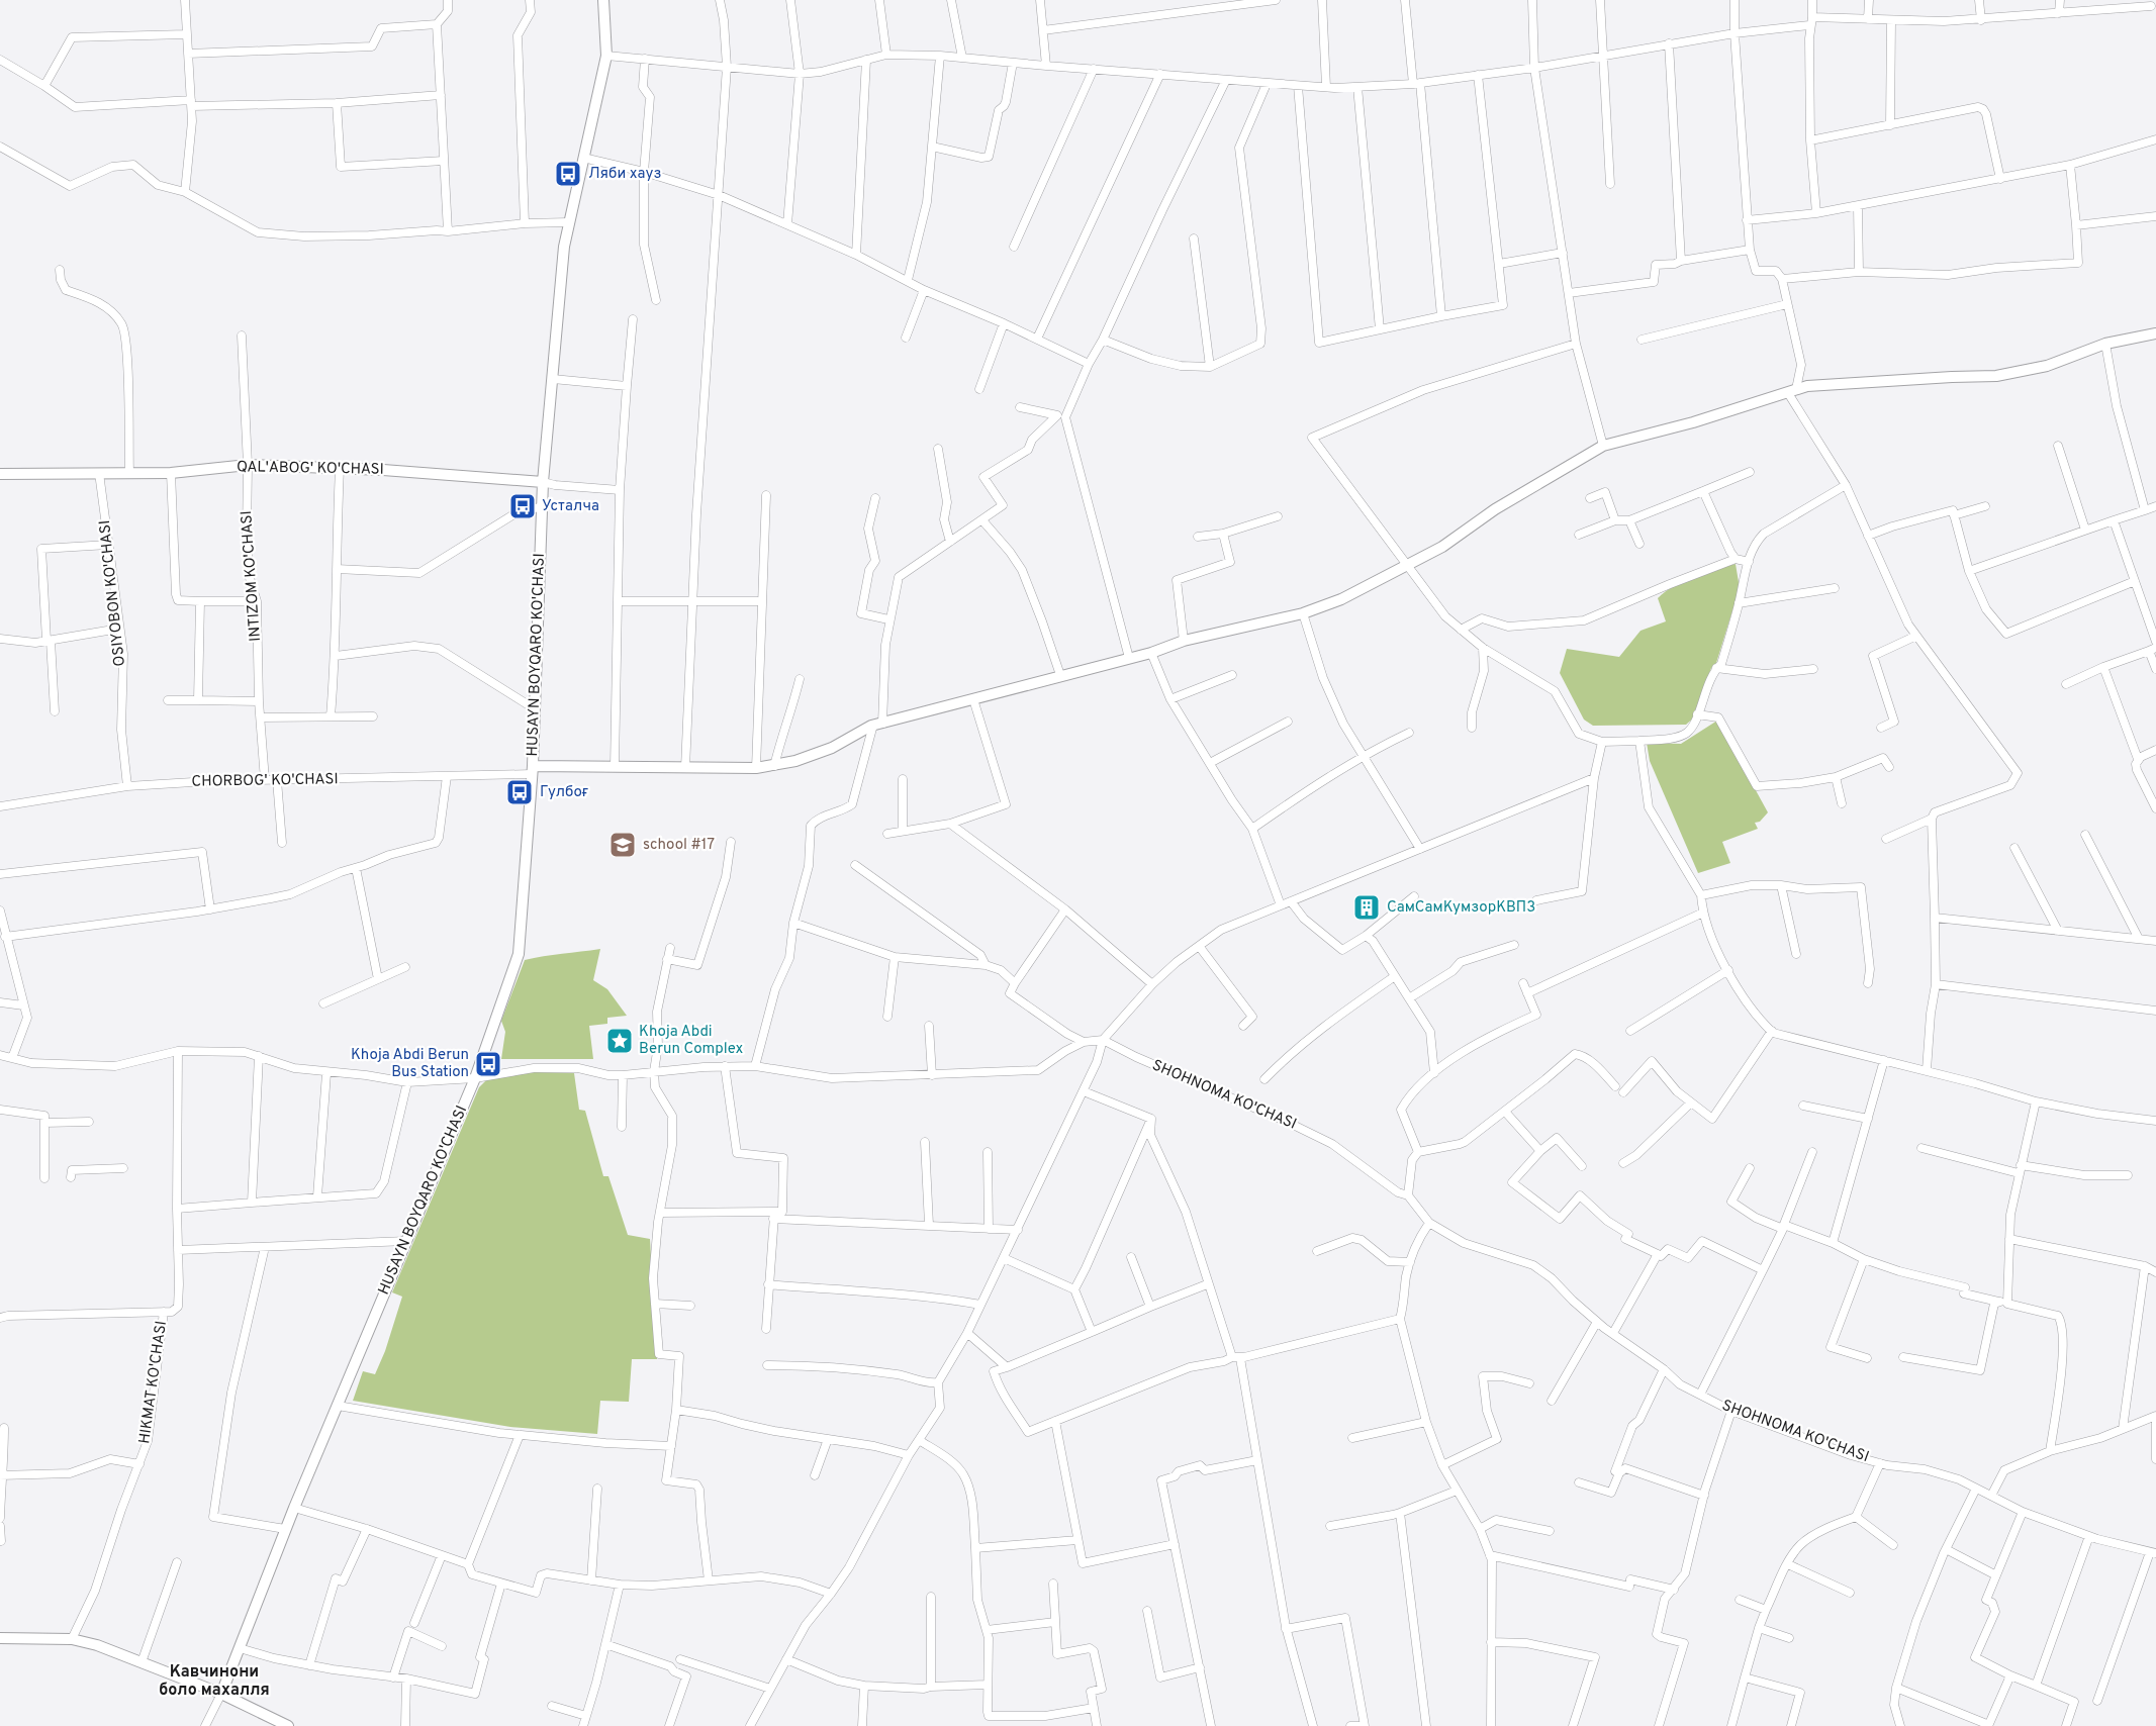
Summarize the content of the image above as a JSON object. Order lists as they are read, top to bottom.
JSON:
{
  "streets": {
    "street": [
      "QAL'ABOG' KO'CHASI",
      "INTIZOM KO'CHASI",
      "OSIYOBON KO'CHASI",
      "HUSAYN BOYQARO KO'CHASI",
      "СHORBOG' KO'CHASI",
      "SHOHNOMA KO'CHASI",
      "HIKMAT KO'CHASI"
    ]
  },
  "crossings": [
    ["QAL'ABOG' KO'CHASI", "INTIZOM KO'CHASI"],
    ["QAL'ABOG' KO'CHASI", "OSIYOBON KO'CHASI"],
    ["QAL'ABOG' KO'CHASI", "HUSAYN BOYQARO KO'CHASI"],
    ["INTIZOM KO'CHASI", "СHORBOG' KO'CHASI"],
    ["OSIYOBON KO'CHASI", "СHORBOG' KO'CHASI"],
    ["HUSAYN BOYQARO KO'CHASI", "СHORBOG' KO'CHASI"]
  ],
  "districts": ["Кавчинони боло махалля"],
  "places": {
    "bus stop": [
      "Ляби хауз",
      "Усталча",
      "Гулбоғ",
      "Khoja Abdi Berun Bus Station"
    ],
    "school or university": ["school #17"],
    "building": ["СамСамКумзорКВП3"],
    "place": ["Khoja Abdi Berun Complex"]
  }
}
